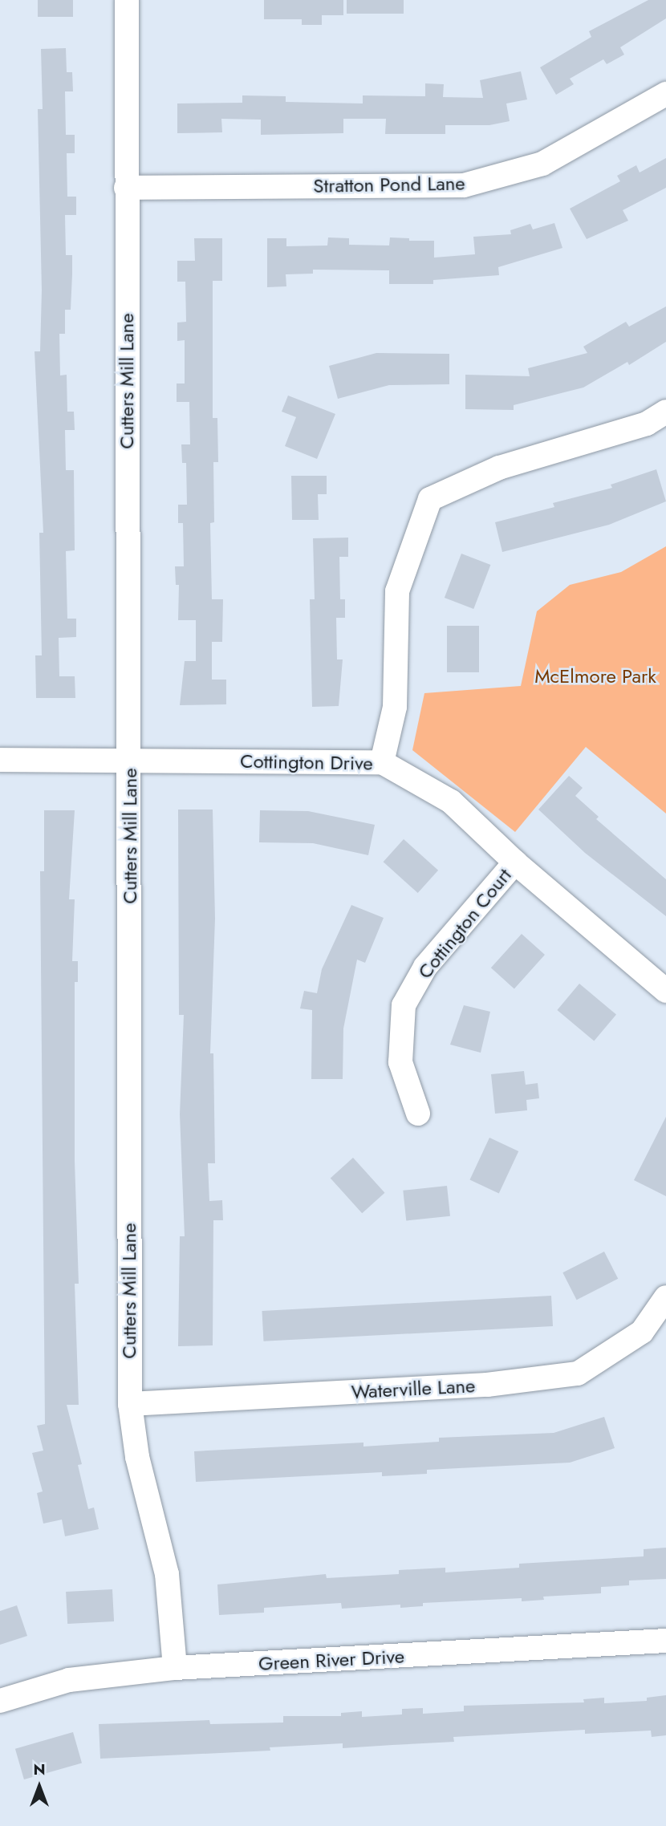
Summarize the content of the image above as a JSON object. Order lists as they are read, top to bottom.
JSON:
{
  "streets": {
    "street": [
      "Stratton Pond Lane",
      "Cutters Mill Lane",
      "Cottington Drive",
      "Cottington Court",
      "Waterville Lane",
      "Green River Drive"
    ]
  },
  "crossings": [
    ["Stratton Pond Lane", "Cutters Mill Lane"],
    ["Cutters Mill Lane", "Cottington Drive"],
    ["Cutters Mill Lane", "Waterville Lane"],
    ["Cutters Mill Lane", "Green River Drive"],
    ["Cottington Drive", "Cottington Court"]
  ],
  "parks": ["McElmore Park"],
  "north": "top"
}
